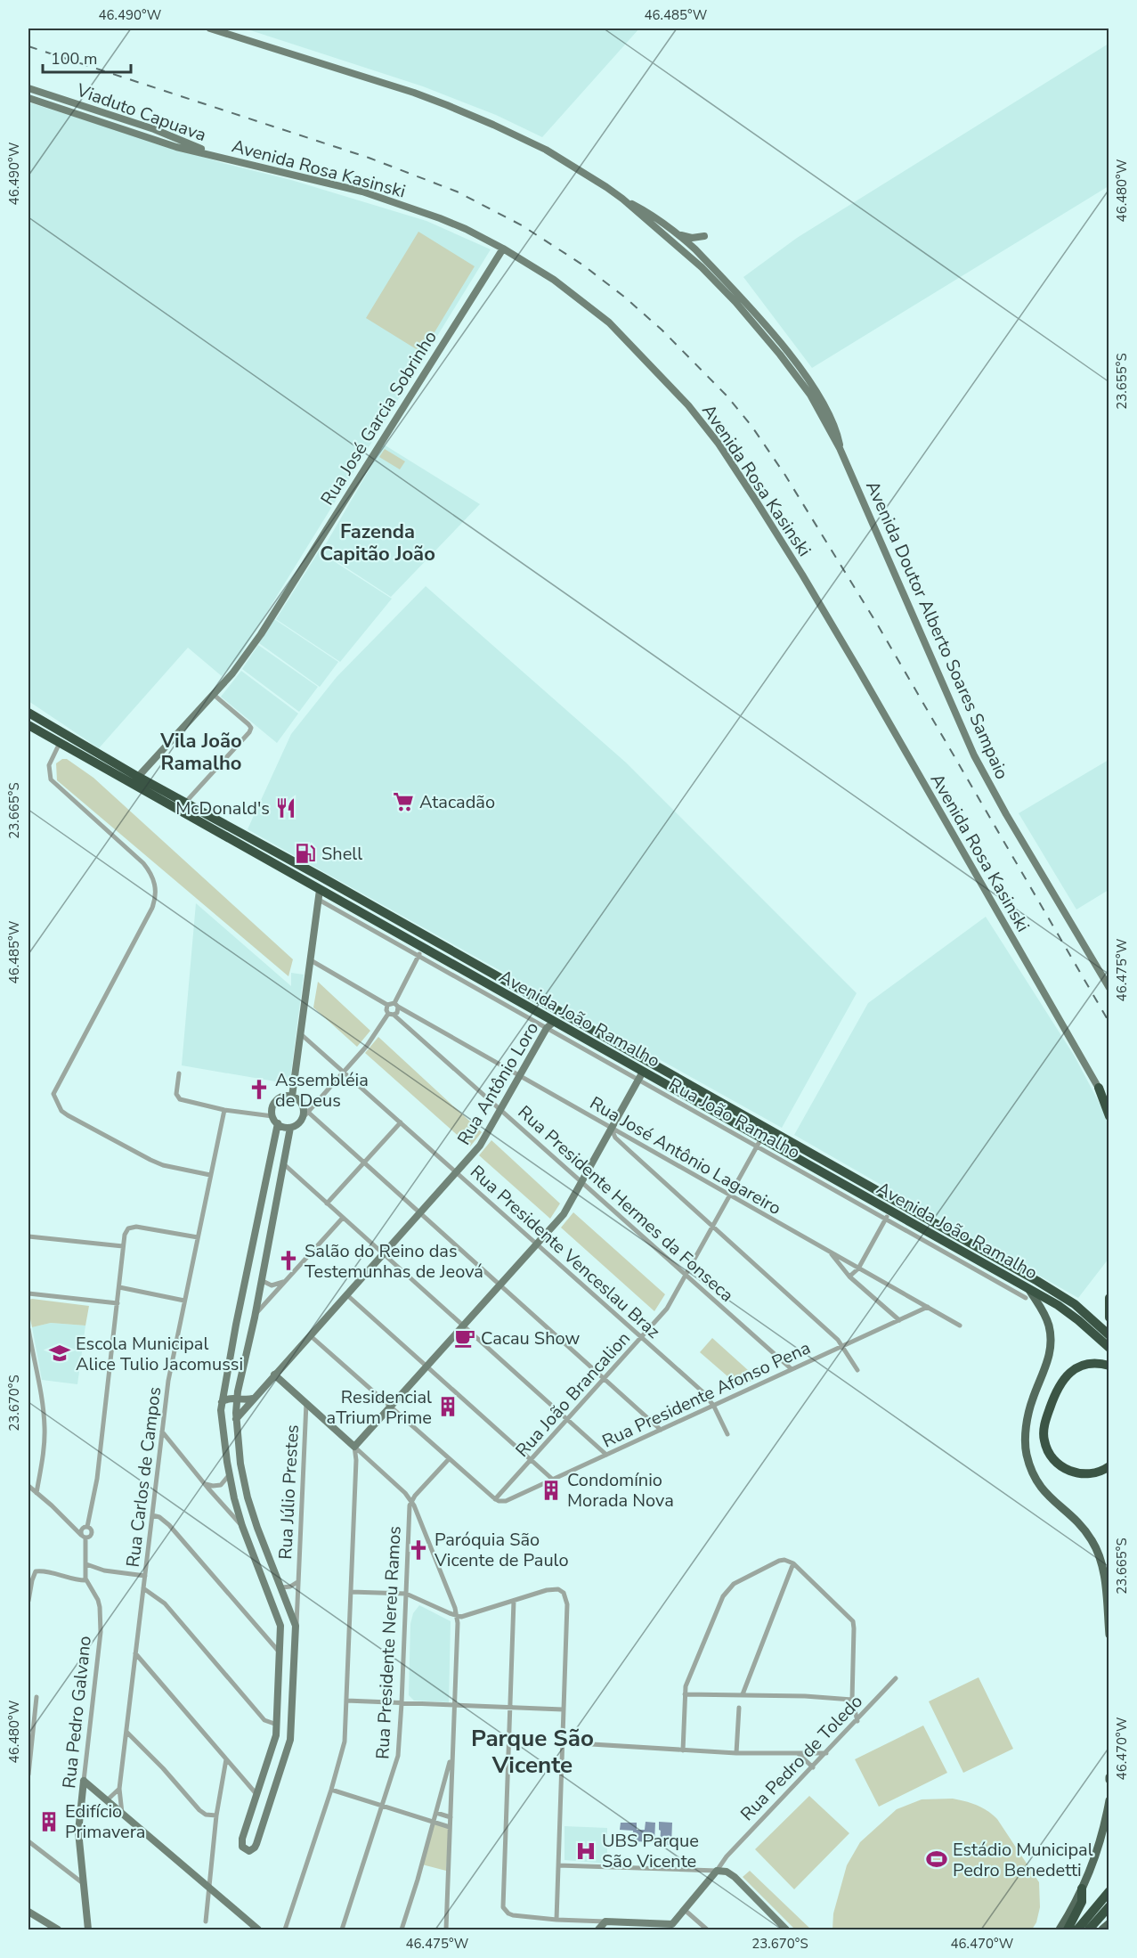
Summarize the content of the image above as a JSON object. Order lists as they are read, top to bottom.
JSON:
{
  "streets": {
    "highway": ["Avenida João Ramalho"],
    "main road": [
      "Viaduto Capuava",
      "Avenida Rosa Kasinski",
      "Rua José Garcia Sobrinho",
      "Avenida Doutor Alberto Soares Sampaio",
      "Rua Antônio Loro",
      "Rua Pedro Galvano",
      "Rua Pedro de Toledo"
    ],
    "street": [
      "Rua José Antônio Lagareiro",
      "Rua Presidente Hermes da Fonseca",
      "Rua Presidente Venceslau Braz",
      "Rua João Brancalion",
      "Rua Presidente Afonso Pena",
      "Rua Carlos de Campos",
      "Rua Júlio Prestes",
      "Rua Presidente Nereu Ramos"
    ]
  },
  "crossings": [
    ["Viaduto Capuava", "Avenida Rosa Kasinski"],
    ["Avenida Rosa Kasinski", "Rua José Garcia Sobrinho"],
    ["Rua José Garcia Sobrinho", "Avenida João Ramalho"],
    ["Avenida João Ramalho", "Rua Antônio Loro"],
    ["Avenida João Ramalho", "Rua João Brancalion"],
    ["Rua Antônio Loro", "Rua José Antônio Lagareiro"],
    ["Rua Antônio Loro", "Rua Presidente Hermes da Fonseca"],
    ["Rua Antônio Loro", "Rua Presidente Venceslau Braz"],
    ["Rua José Antônio Lagareiro", "Rua João Brancalion"],
    ["Rua José Antônio Lagareiro", "Rua Presidente Afonso Pena"],
    ["Rua Presidente Hermes da Fonseca", "Rua João Brancalion"],
    ["Rua Presidente Hermes da Fonseca", "Rua Presidente Afonso Pena"],
    ["Rua Presidente Venceslau Braz", "Rua João Brancalion"],
    ["Rua Presidente Venceslau Braz", "Rua Presidente Afonso Pena"],
    ["Rua João Brancalion", "Rua Presidente Afonso Pena"]
  ],
  "districts": ["Fazenda Capitão João", "Vila João Ramalho", "Parque São Vicente"],
  "places": {
    "supermarket": ["Atacadão"],
    "restaurant": ["McDonald's"],
    "fuel station": ["Shell"],
    "church": ["Assembléia de Deus", "Salão do Reino das Testemunhas de Jeová", "Paróquia São Vicente de Paulo"],
    "cafe": ["Cacau Show"],
    "school or university": ["Escola Municipal Alice Tulio Jacomussi"],
    "building": ["Residencial aTrium Prime", "Condomínio Morada Nova", "Edifício Primavera"],
    "hospital": ["UBS Parque São Vicente"],
    "sports": ["Estádio Municipal Pedro Benedetti"]
  },
  "scale_bar": "100 m",
  "coordinates": [
    "46.490°W",
    "46.485°W",
    "46.480°W",
    "23.655°S",
    "23.665°S",
    "46.475°W",
    "23.670°S",
    "46.470°W"
  ]
}
